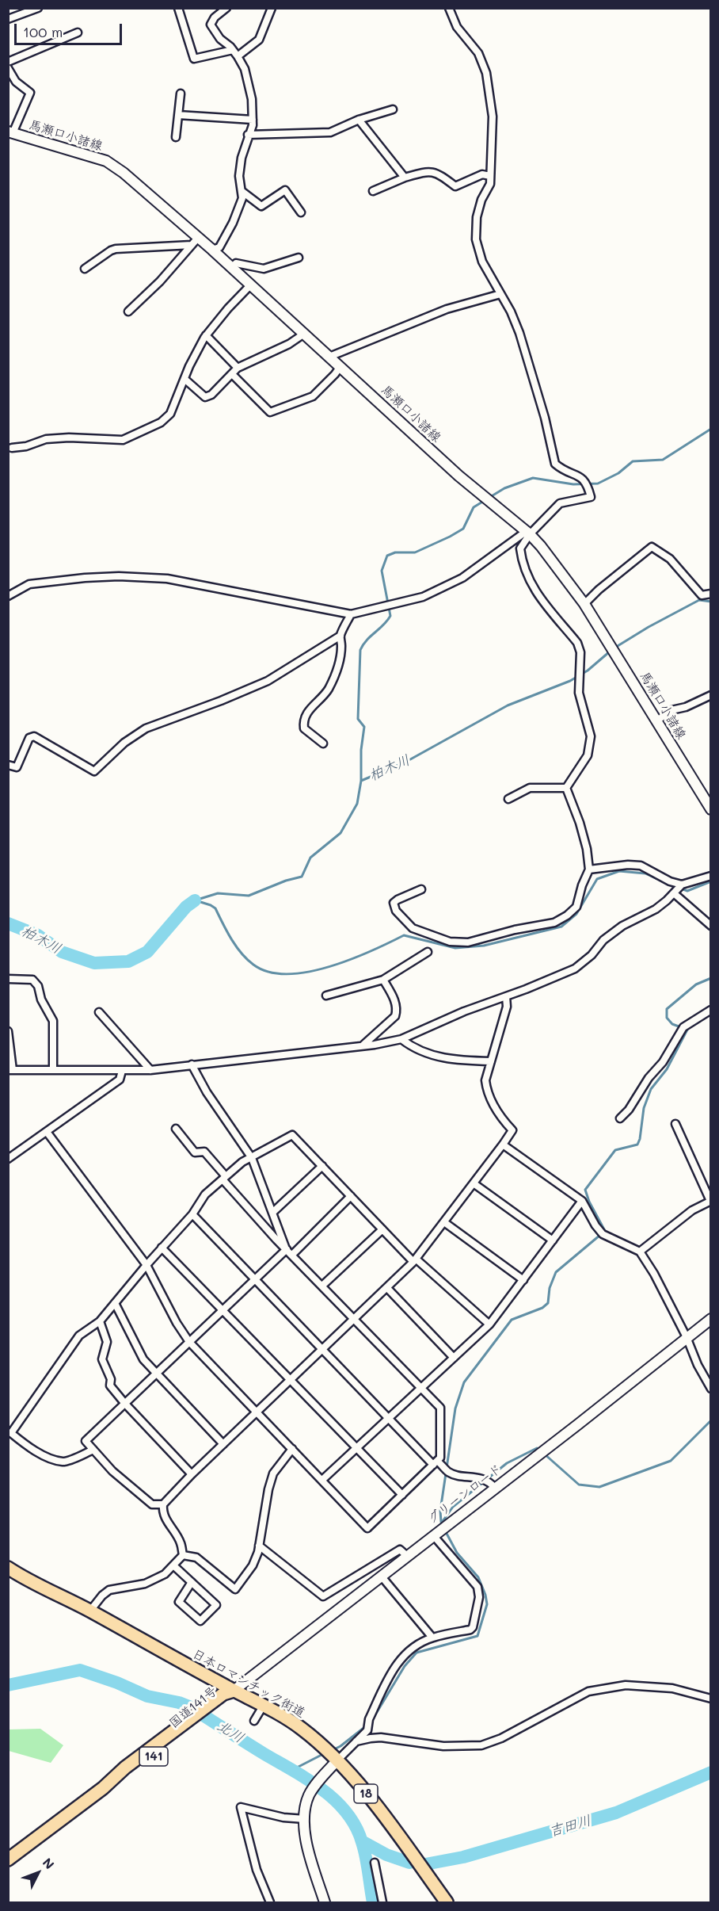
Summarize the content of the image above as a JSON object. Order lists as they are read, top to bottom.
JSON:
{
  "streets": {
    "highway": [
      "日本ロマンチック街道",
      "国道141号",
      "141",
      "18"
    ],
    "main road": ["馬瀬口小諸線", "グリーンロード"]
  },
  "crossings": [
    ["グリーンロード", "日本ロマンチック街道"],
    ["グリーンロード", "国道141号"],
    ["日本ロマンチック街道", "国道141号"]
  ],
  "water": ["柏木川", "北川", "吉田川"],
  "scale_bar": "100 m",
  "north": "top right"
}
